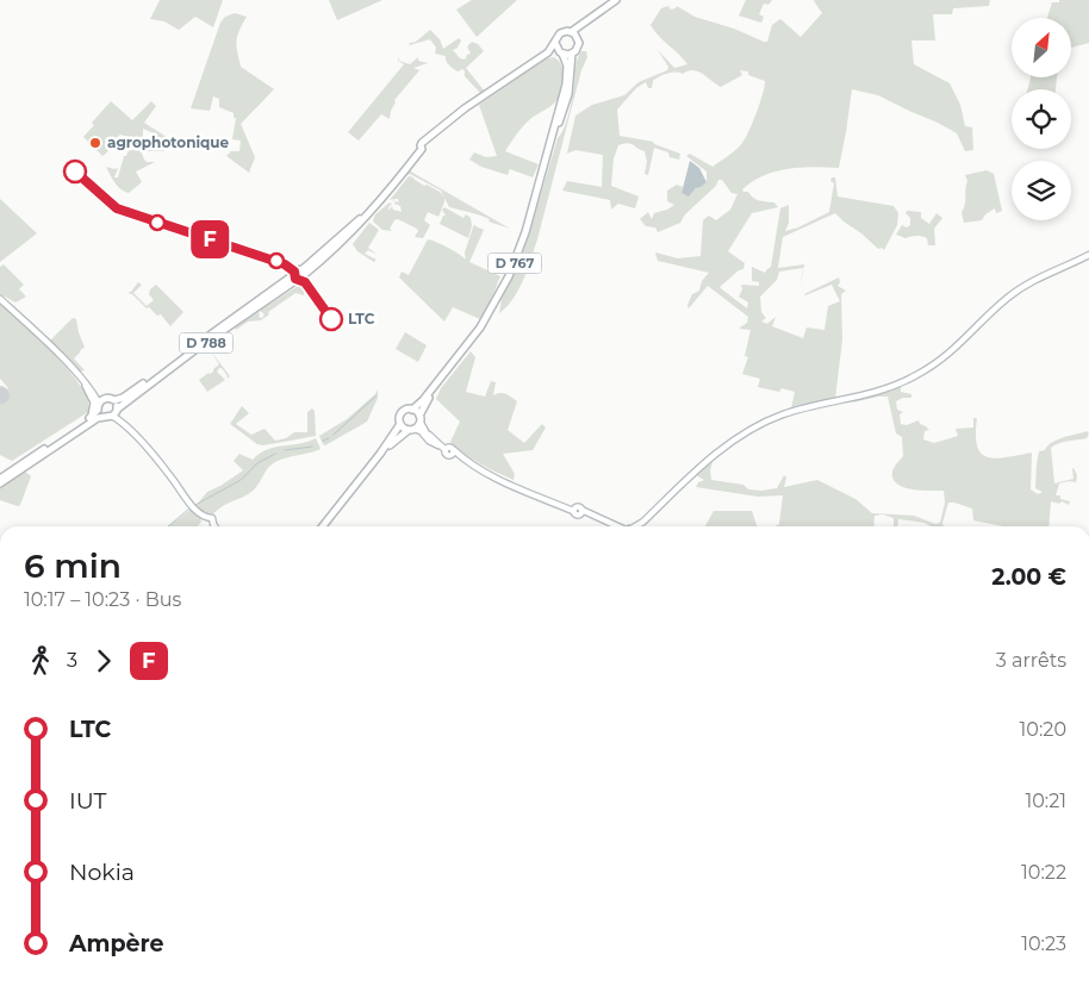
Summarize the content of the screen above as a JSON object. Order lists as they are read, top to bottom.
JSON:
{
  "streets": {
    "main road": ["D 767", "D 788"]
  },
  "places": ["agrophotonique", "LTC"],
  "lines": ["bus line F"],
  "north": "top right",
  "page": {
    "on_map": "F",
    "heading": ["6 min", "10:17 – 10:23 · Bus", "2.00 €"],
    "legs": ["3", "F", "3 arrêts"],
    "list": [
      {
        "name": "LTC",
        "value": "10:20"
      },
      {
        "name": "IUT",
        "value": "10:21"
      },
      {
        "name": "Nokia",
        "value": "10:22"
      },
      {
        "name": "Ampère",
        "value": "10:23"
      }
    ]
  }
}
